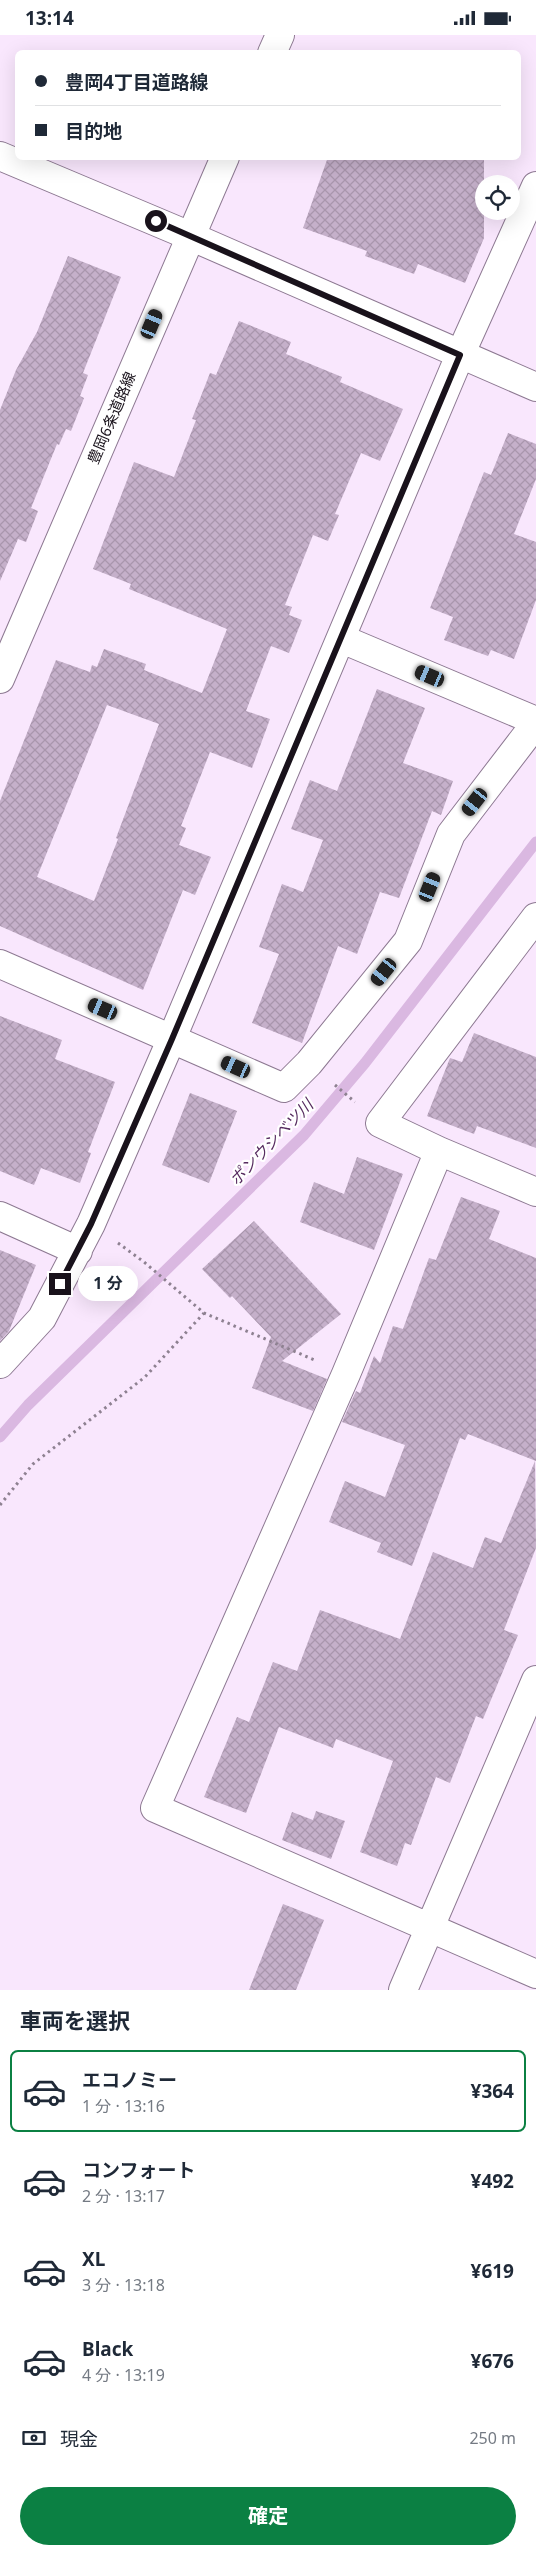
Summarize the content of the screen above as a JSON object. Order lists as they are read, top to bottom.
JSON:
{
  "streets": {
    "street": ["豊岡6条道路線"]
  },
  "water": ["ポンウシベツ川"],
  "page": {
    "status": "13:14",
    "banner": ["豊岡4丁目道路線", "目的地"],
    "bubble": "1 分",
    "heading": "車両を選択",
    "list": [
      {
        "name": "エコノミー",
        "note": "1 分 · 13:16",
        "value": "¥364"
      },
      {
        "name": "コンフォート",
        "note": "2 分 · 13:17",
        "value": "¥492"
      },
      {
        "name": "XL",
        "note": "3 分 · 13:18",
        "value": "¥619"
      },
      {
        "name": "Black",
        "note": "4 分 · 13:19",
        "value": "¥676"
      }
    ],
    "pay": ["現金", "250 m"],
    "buttons": "確定"
  }
}
